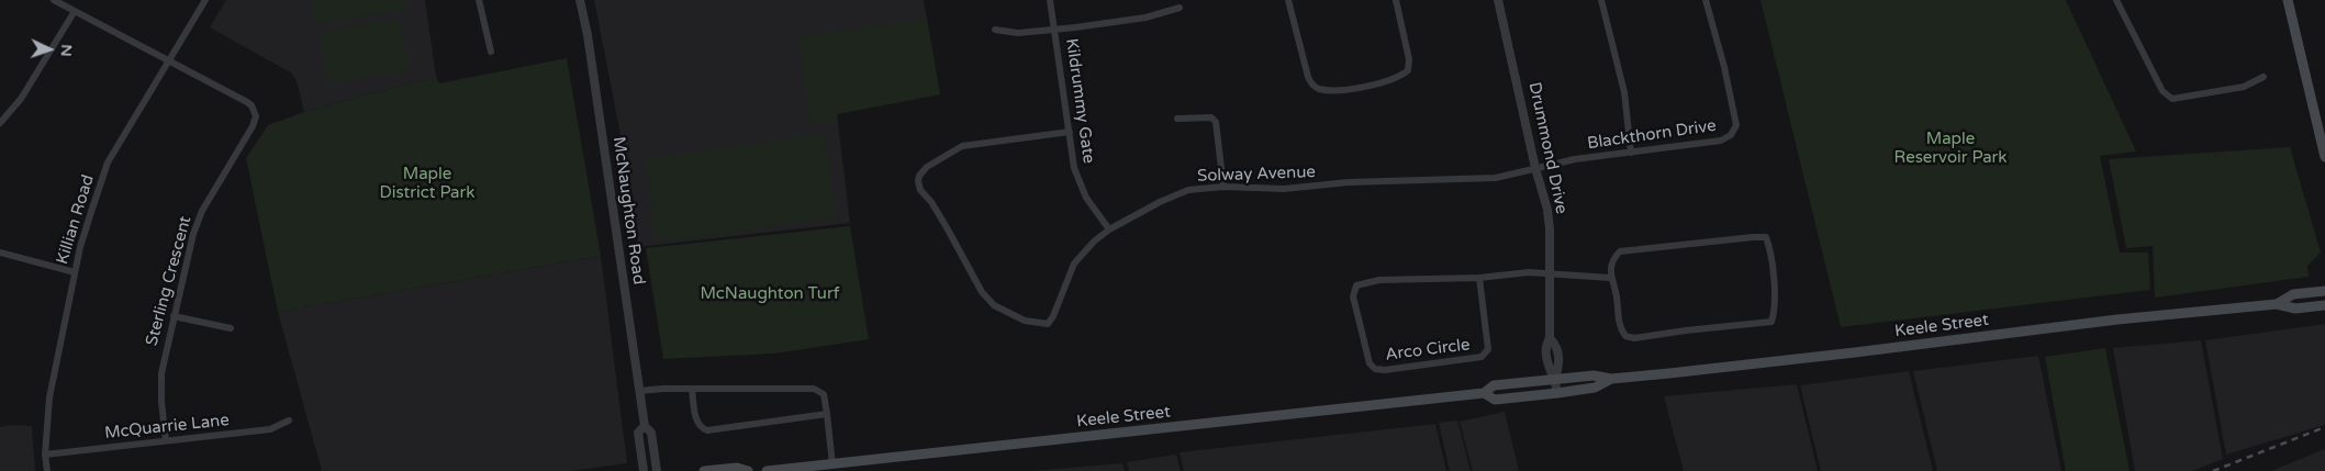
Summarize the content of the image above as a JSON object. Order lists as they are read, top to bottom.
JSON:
{
  "streets": {
    "main road": ["Keele Street"],
    "street": [
      "Kildrummy Gate",
      "Blackthorn Drive",
      "Drummond Drive",
      "Solway Avenue",
      "McNaughton Road",
      "Killian Road",
      "Sterling Crescent",
      "Arco Circle",
      "McQuarrie Lane"
    ]
  },
  "crossings": [
    ["Kildrummy Gate", "Solway Avenue"],
    ["Blackthorn Drive", "Drummond Drive"],
    ["Blackthorn Drive", "Solway Avenue"],
    ["Drummond Drive", "Solway Avenue"],
    ["Drummond Drive", "Keele Street"],
    ["Drummond Drive", "Arco Circle"],
    ["Killian Road", "Sterling Crescent"],
    ["Killian Road", "McQuarrie Lane"],
    ["Sterling Crescent", "McQuarrie Lane"]
  ],
  "parks": ["Maple Reservoir Park", "Maple District Park", "McNaughton Turf"],
  "north": "right"
}
